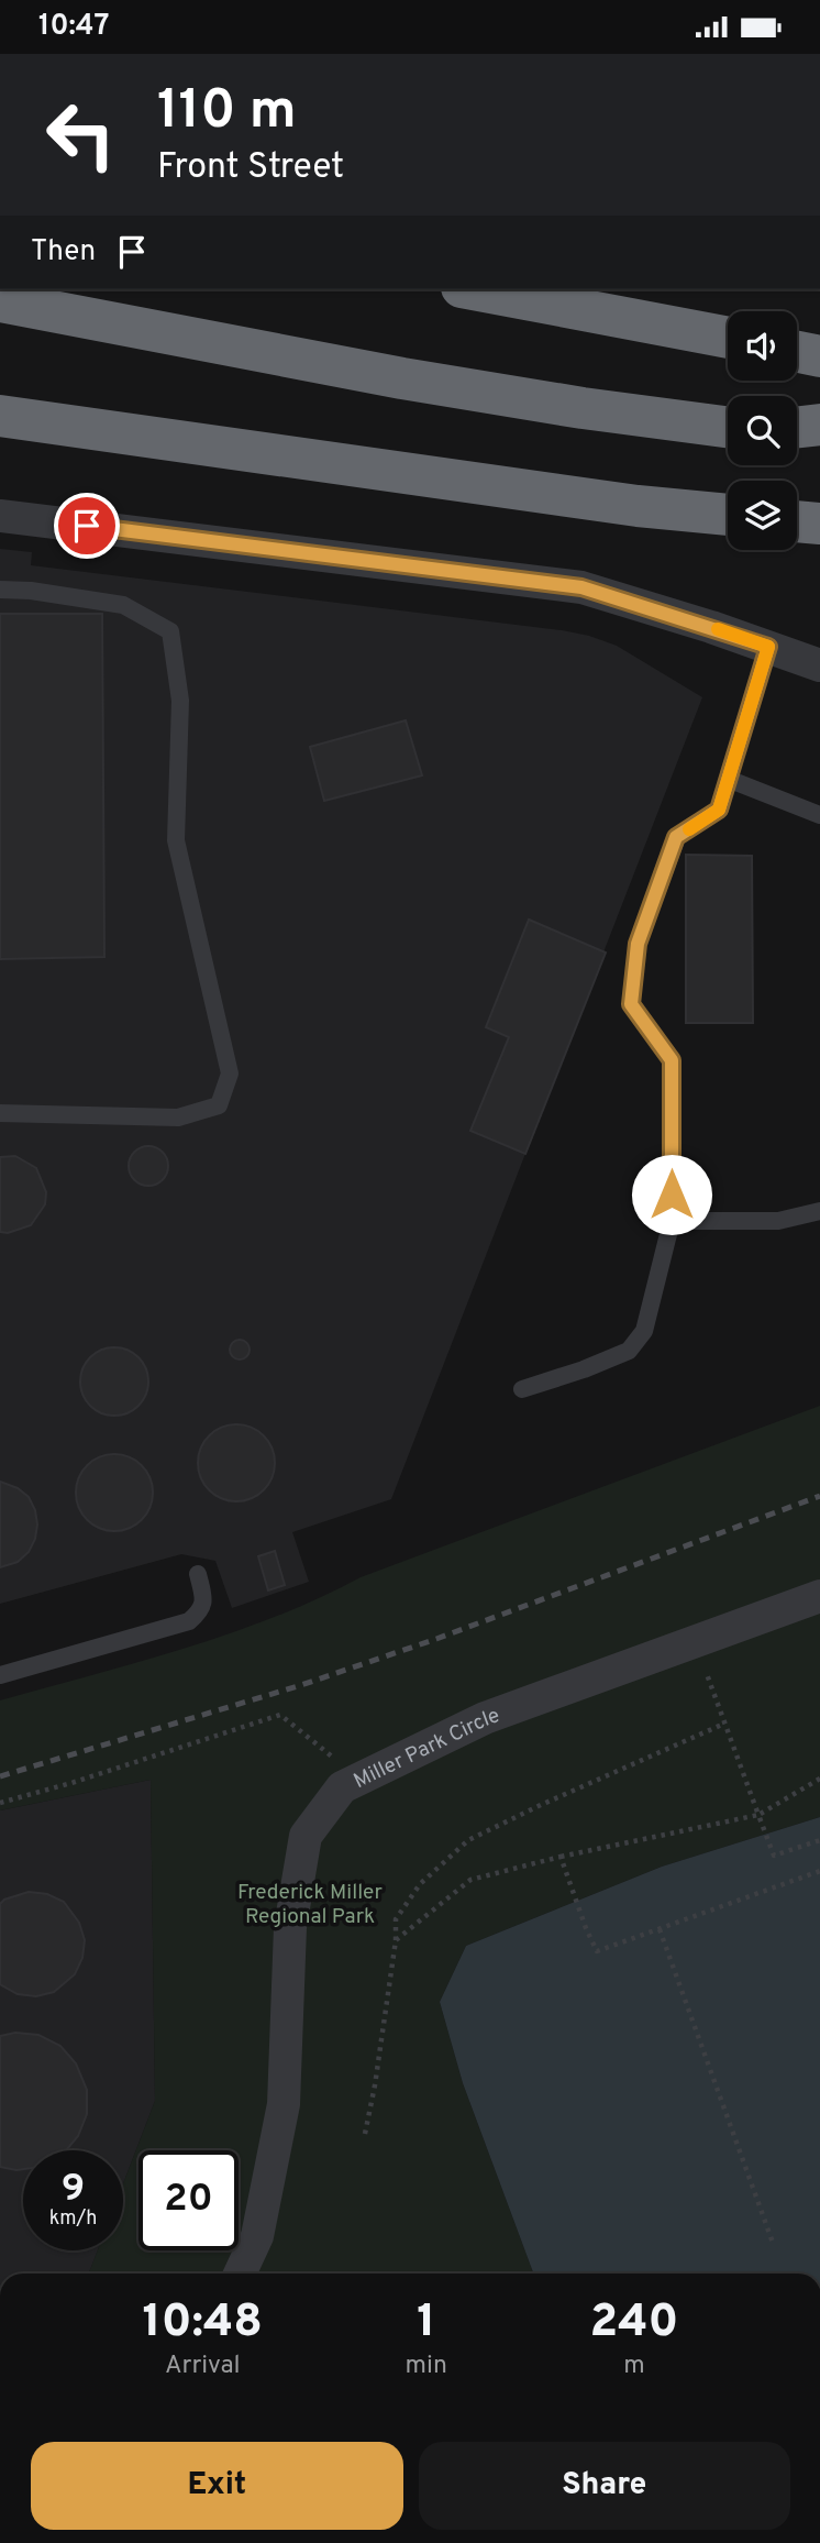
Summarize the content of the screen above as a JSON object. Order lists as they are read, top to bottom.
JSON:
{
  "streets": {
    "street": ["Miller Park Circle"]
  },
  "parks": ["Frederick Miller Regional Park"],
  "page": {
    "status": "10:47",
    "turn": ["110 m", "Front Street"],
    "then": "Then",
    "speed": "9 km/h",
    "limit": "20",
    "eta": [
      "10:48",
      "Arrival",
      "1",
      "min",
      "240",
      "m"
    ],
    "buttons": ["Exit", "Share"]
  }
}
